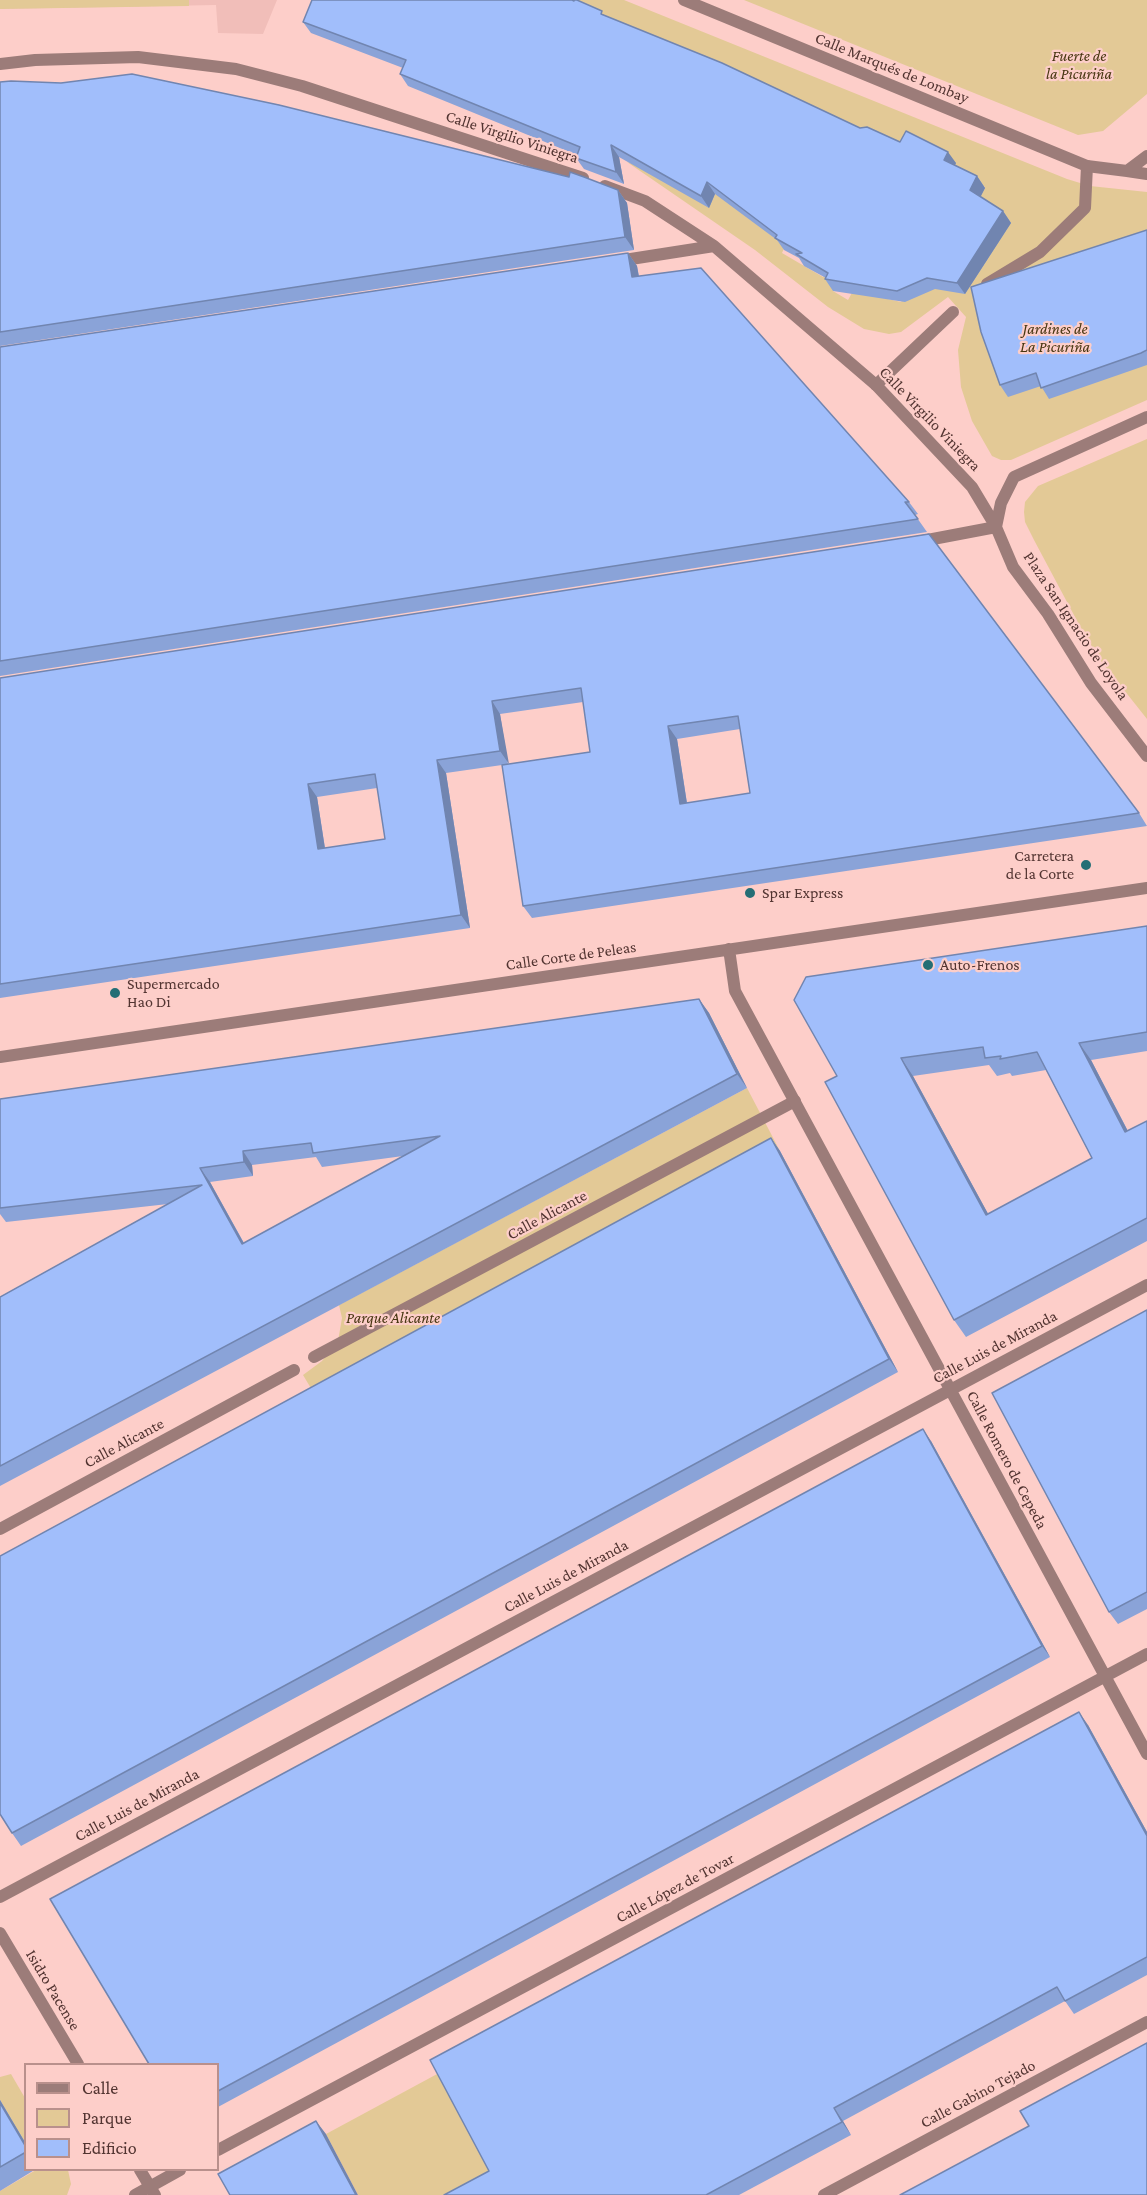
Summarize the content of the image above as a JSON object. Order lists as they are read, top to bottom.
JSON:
{
  "streets": {
    "street": [
      "Calle Marqués de Lombay",
      "Calle Virgilio Viniegra",
      "Plaza San Ignacio de Loyola",
      "Calle Corte de Peleas",
      "Calle Alicante",
      "Calle Luis de Miranda",
      "Calle Romero de Cepeda",
      "Calle López de Tovar",
      "Isidro Pacense",
      "Calle Gabino Tejado"
    ]
  },
  "crossings": [
    ["Calle Virgilio Viniegra", "Plaza San Ignacio de Loyola"],
    ["Calle Corte de Peleas", "Calle Romero de Cepeda"],
    ["Calle Alicante", "Calle Romero de Cepeda"],
    ["Calle Luis de Miranda", "Calle Romero de Cepeda"],
    ["Calle Romero de Cepeda", "Calle López de Tovar"]
  ],
  "parks": ["Fuerte de la Picuriña", "Jardines de La Picuriña", "Parque Alicante"],
  "places": [
    "Carretera de la Corte",
    "Spar Express",
    "Auto-Frenos",
    "Supermercado Hao Di"
  ],
  "legend": ["Calle", "Parque", "Edificio"]
}
